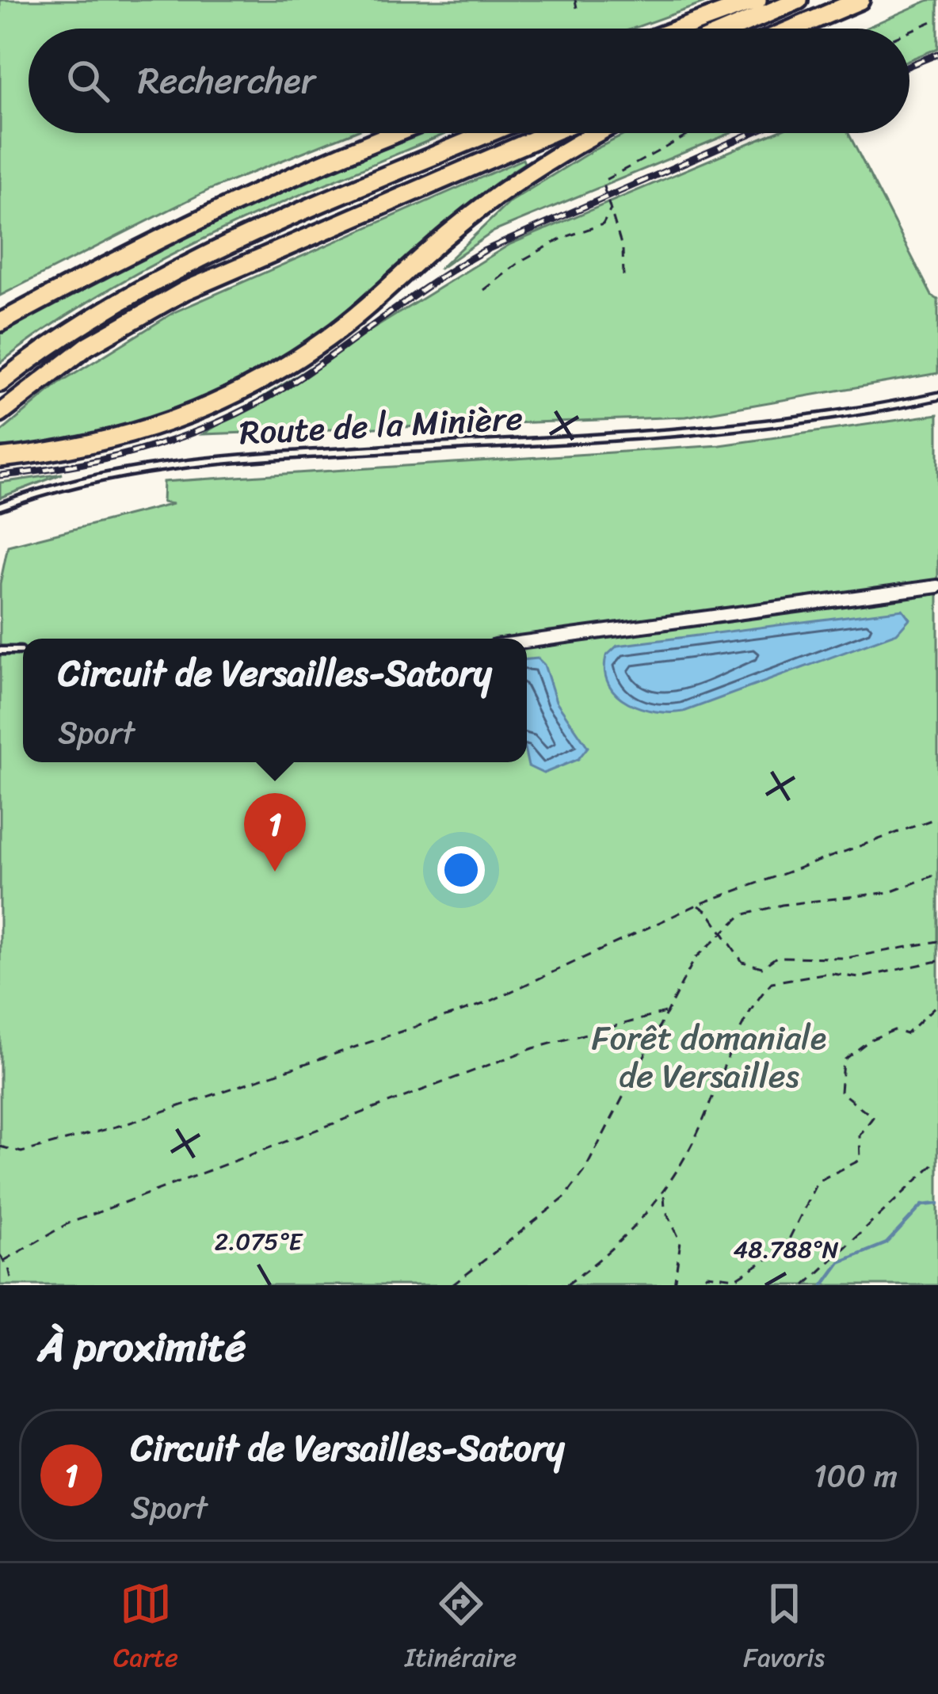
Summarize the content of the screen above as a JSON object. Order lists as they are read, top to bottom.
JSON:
{
  "streets": {
    "lane": ["Route de la Minière"]
  },
  "parks": ["Forêt domaniale de Versailles"],
  "page": {
    "search": "Rechercher",
    "popup": ["Circuit de Versailles-Satory", "Sport"],
    "pins": "1",
    "heading": "À proximité",
    "list": [
      {
        "mark": "1",
        "name": "Circuit de Versailles-Satory",
        "note": "Sport",
        "value": "100 m"
      }
    ],
    "nav": ["Carte", "Itinéraire", "Favoris"]
  },
  "coordinates": ["2.075°E", "48.788°N"]
}
